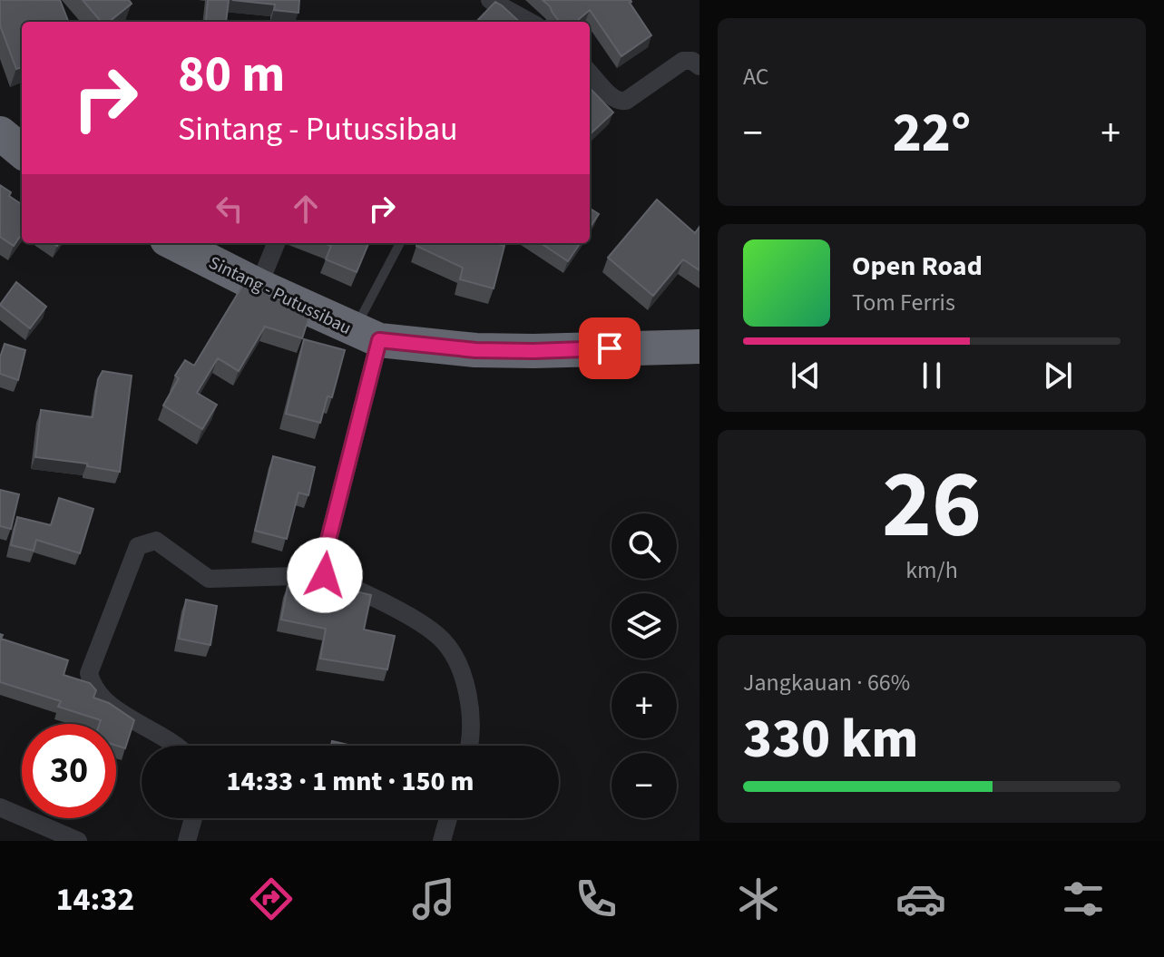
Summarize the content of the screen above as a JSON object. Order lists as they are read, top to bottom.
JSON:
{
  "streets": {
    "highway": ["Sintang - Putussibau"]
  },
  "page": {
    "tile": [
      "AC",
      ["26", "km/h"],
      ["Jangkauan · 66%", "330 km"]
    ],
    "turn": ["80 m", "Sintang - Putussibau"],
    "heat": ["−", "22°", "+"],
    "song": ["Open Road", "Tom Ferris"],
    "map_buttons": ["+", "−"],
    "limit": "30",
    "trip": "14:33 · 1 mnt · 150 m",
    "tabs": "14:32"
  }
}
